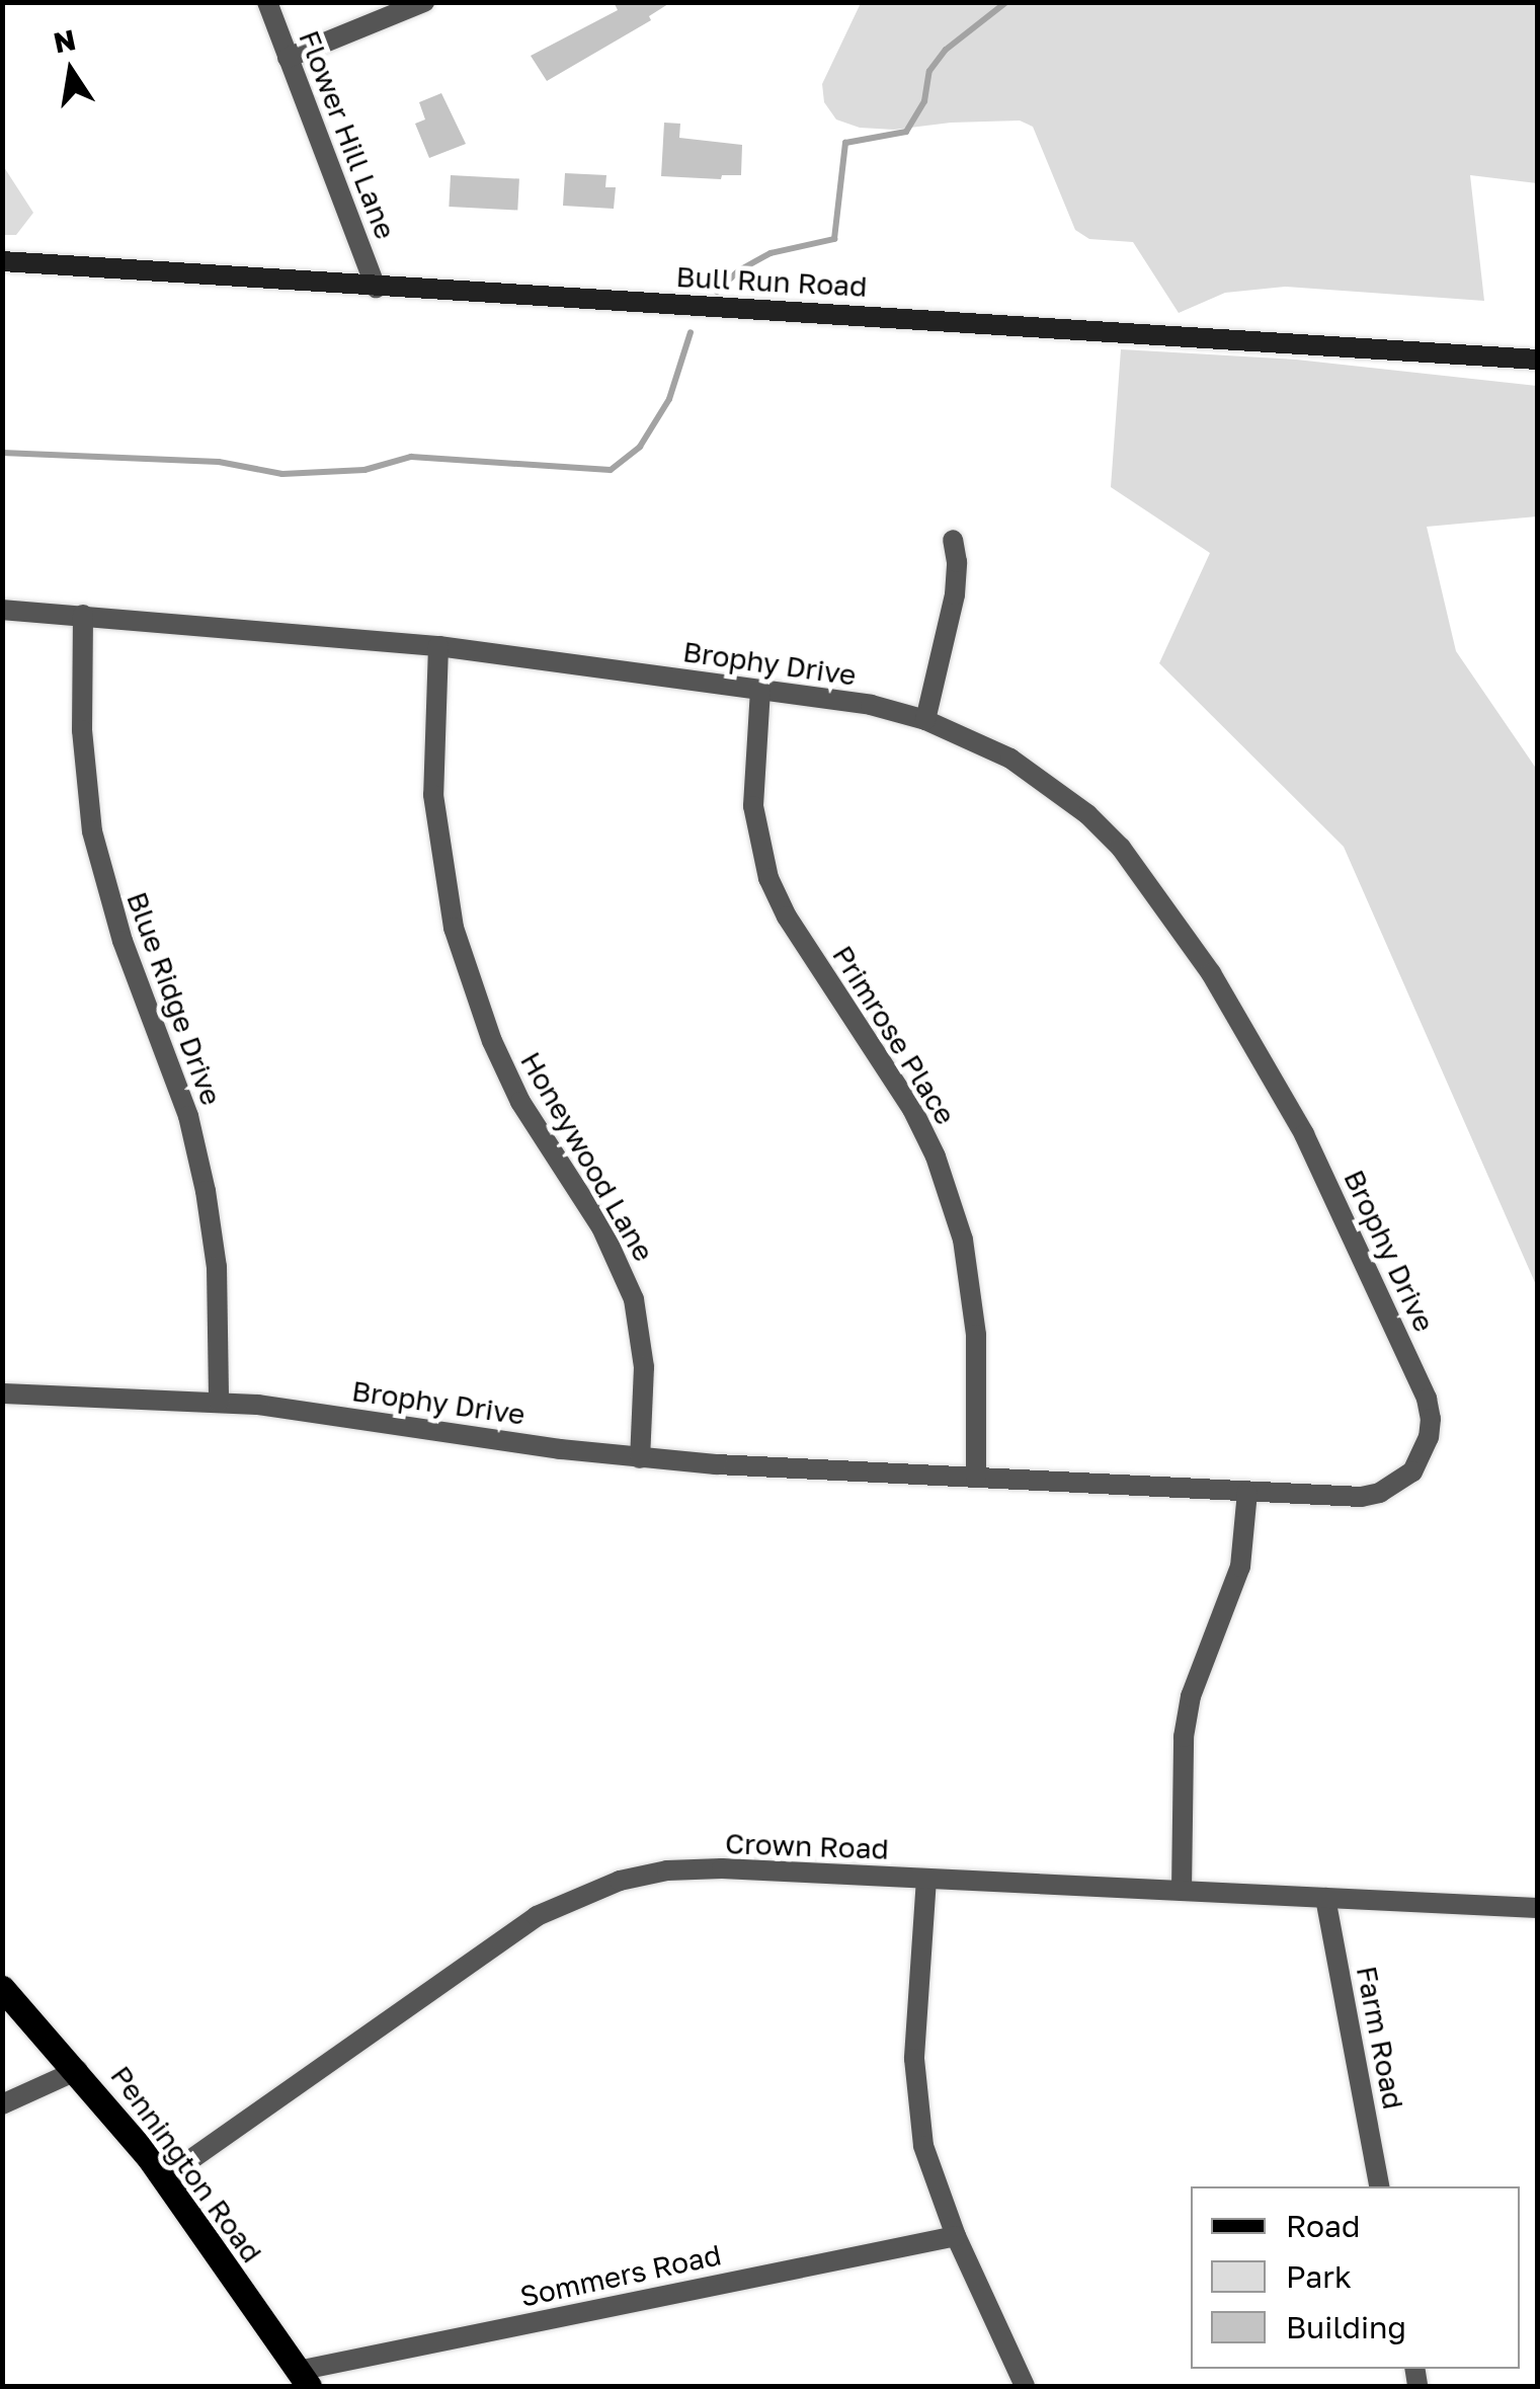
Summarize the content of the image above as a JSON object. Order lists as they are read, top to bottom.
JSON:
{
  "streets": {
    "main road": ["Pennington Road"],
    "street": [
      "Flower Hill Lane",
      "Bull Run Road",
      "Brophy Drive",
      "Blue Ridge Drive",
      "Primrose Place",
      "Honeywood Lane",
      "Crown Road",
      "Farm Road",
      "Sommers Road"
    ]
  },
  "crossings": [
    ["Flower Hill Lane", "Bull Run Road"],
    ["Brophy Drive", "Blue Ridge Drive"],
    ["Brophy Drive", "Primrose Place"],
    ["Brophy Drive", "Honeywood Lane"],
    ["Crown Road", "Farm Road"],
    ["Crown Road", "Pennington Road"],
    ["Pennington Road", "Sommers Road"]
  ],
  "legend": ["Road", "Park", "Building"],
  "north": "top"
}
